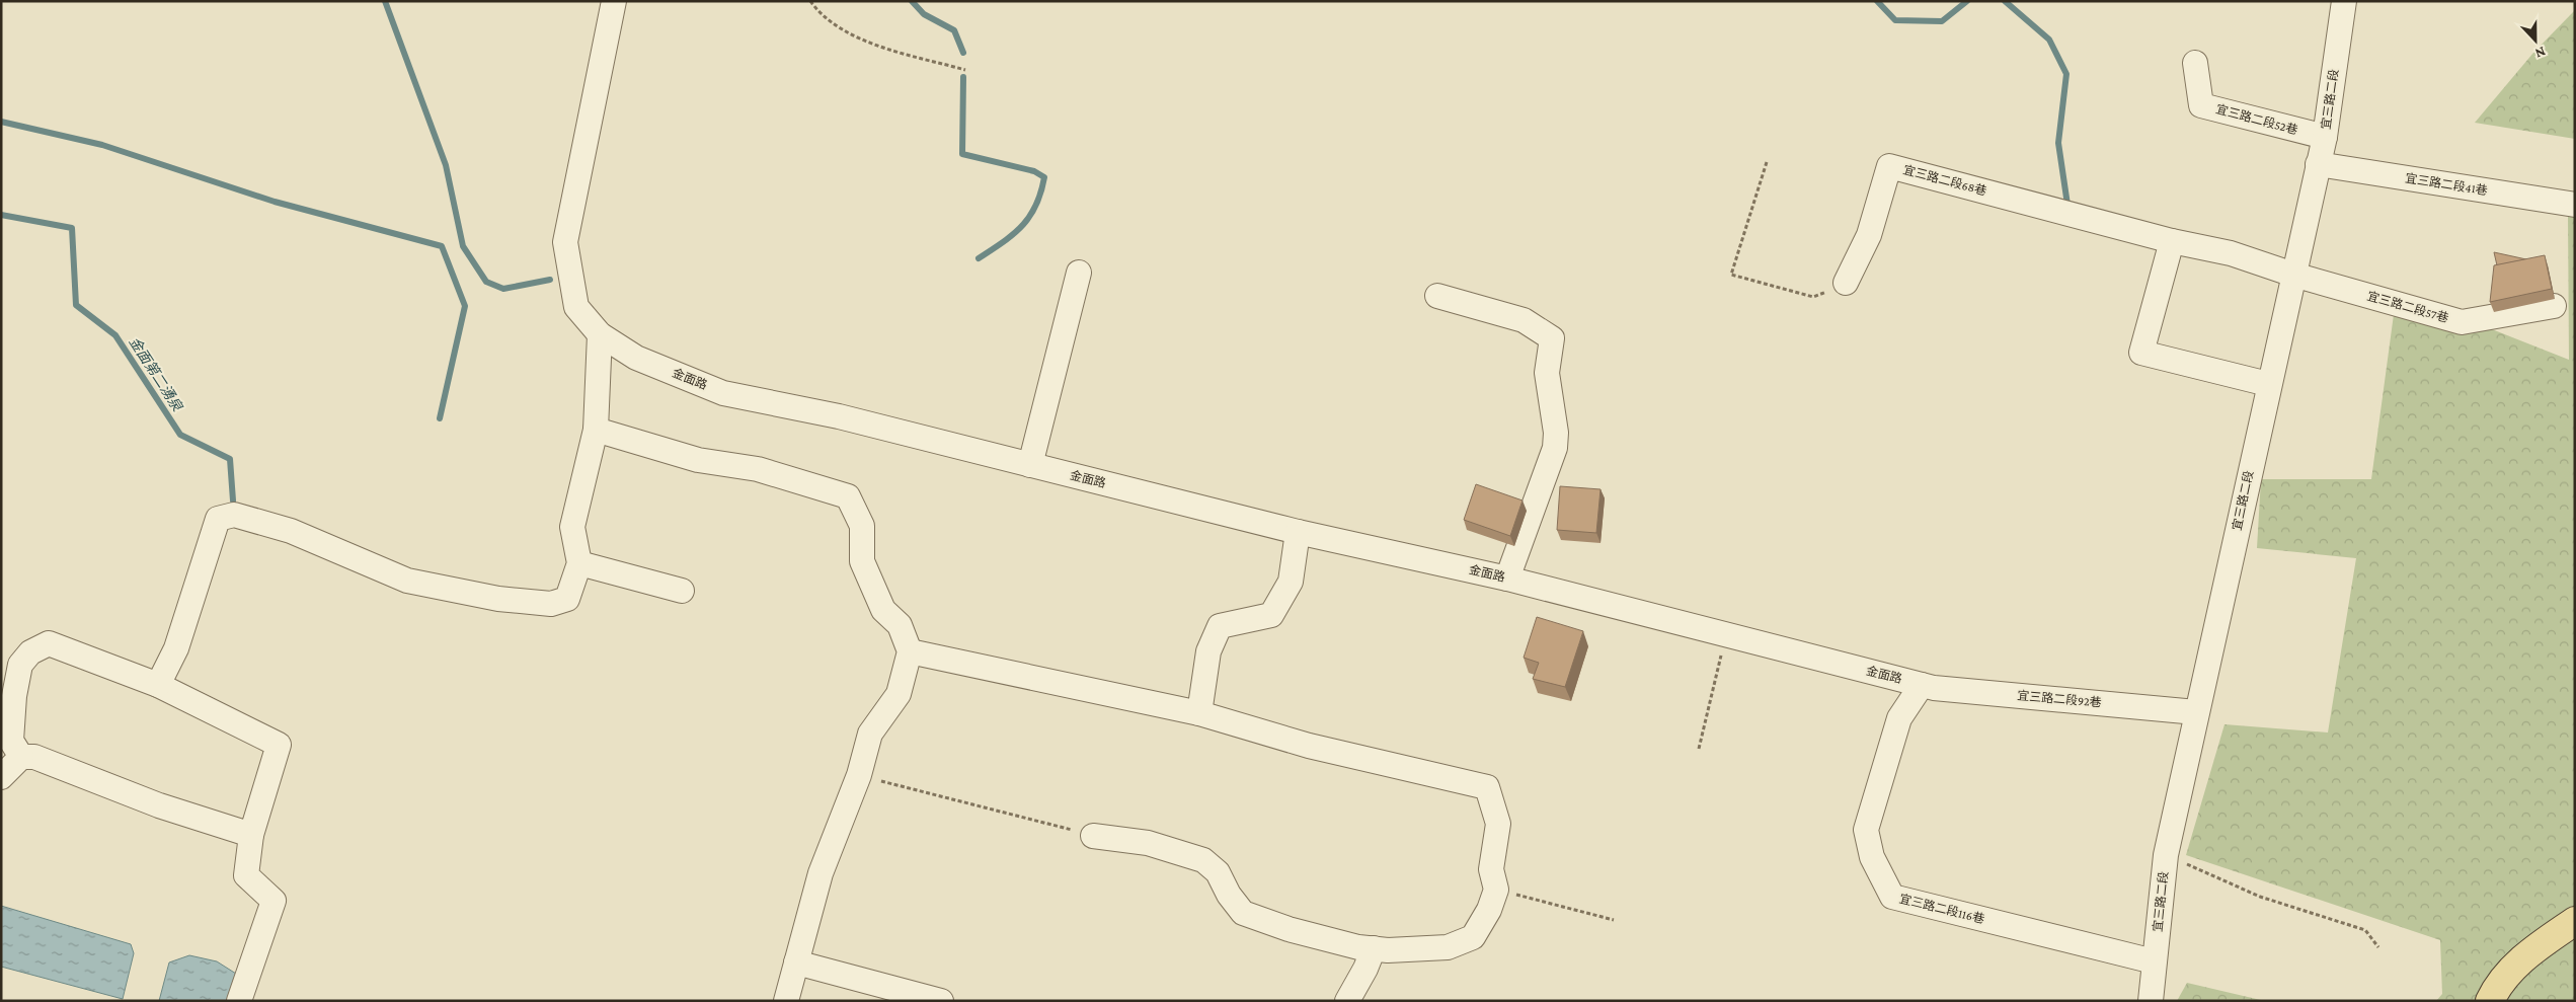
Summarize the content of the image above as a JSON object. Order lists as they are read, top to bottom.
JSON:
{
  "streets": {
    "street": [
      "宜三路二段",
      "宜三路二段52巷",
      "宜三路二段68巷",
      "宜三路二段41巷",
      "宜三路二段57巷",
      "金面路",
      "宜三路二段92巷",
      "宜三路二段116巷"
    ]
  },
  "crossings": [
    ["宜三路二段", "宜三路二段52巷"],
    ["宜三路二段", "宜三路二段68巷"],
    ["宜三路二段", "宜三路二段41巷"],
    ["宜三路二段", "宜三路二段57巷"],
    ["宜三路二段", "宜三路二段92巷"],
    ["宜三路二段", "宜三路二段116巷"],
    ["宜三路二段68巷", "宜三路二段57巷"],
    ["金面路", "宜三路二段92巷"],
    ["金面路", "宜三路二段116巷"],
    ["宜三路二段92巷", "宜三路二段116巷"]
  ],
  "water": ["金面第二湧泉"],
  "north": "bottom"
}
